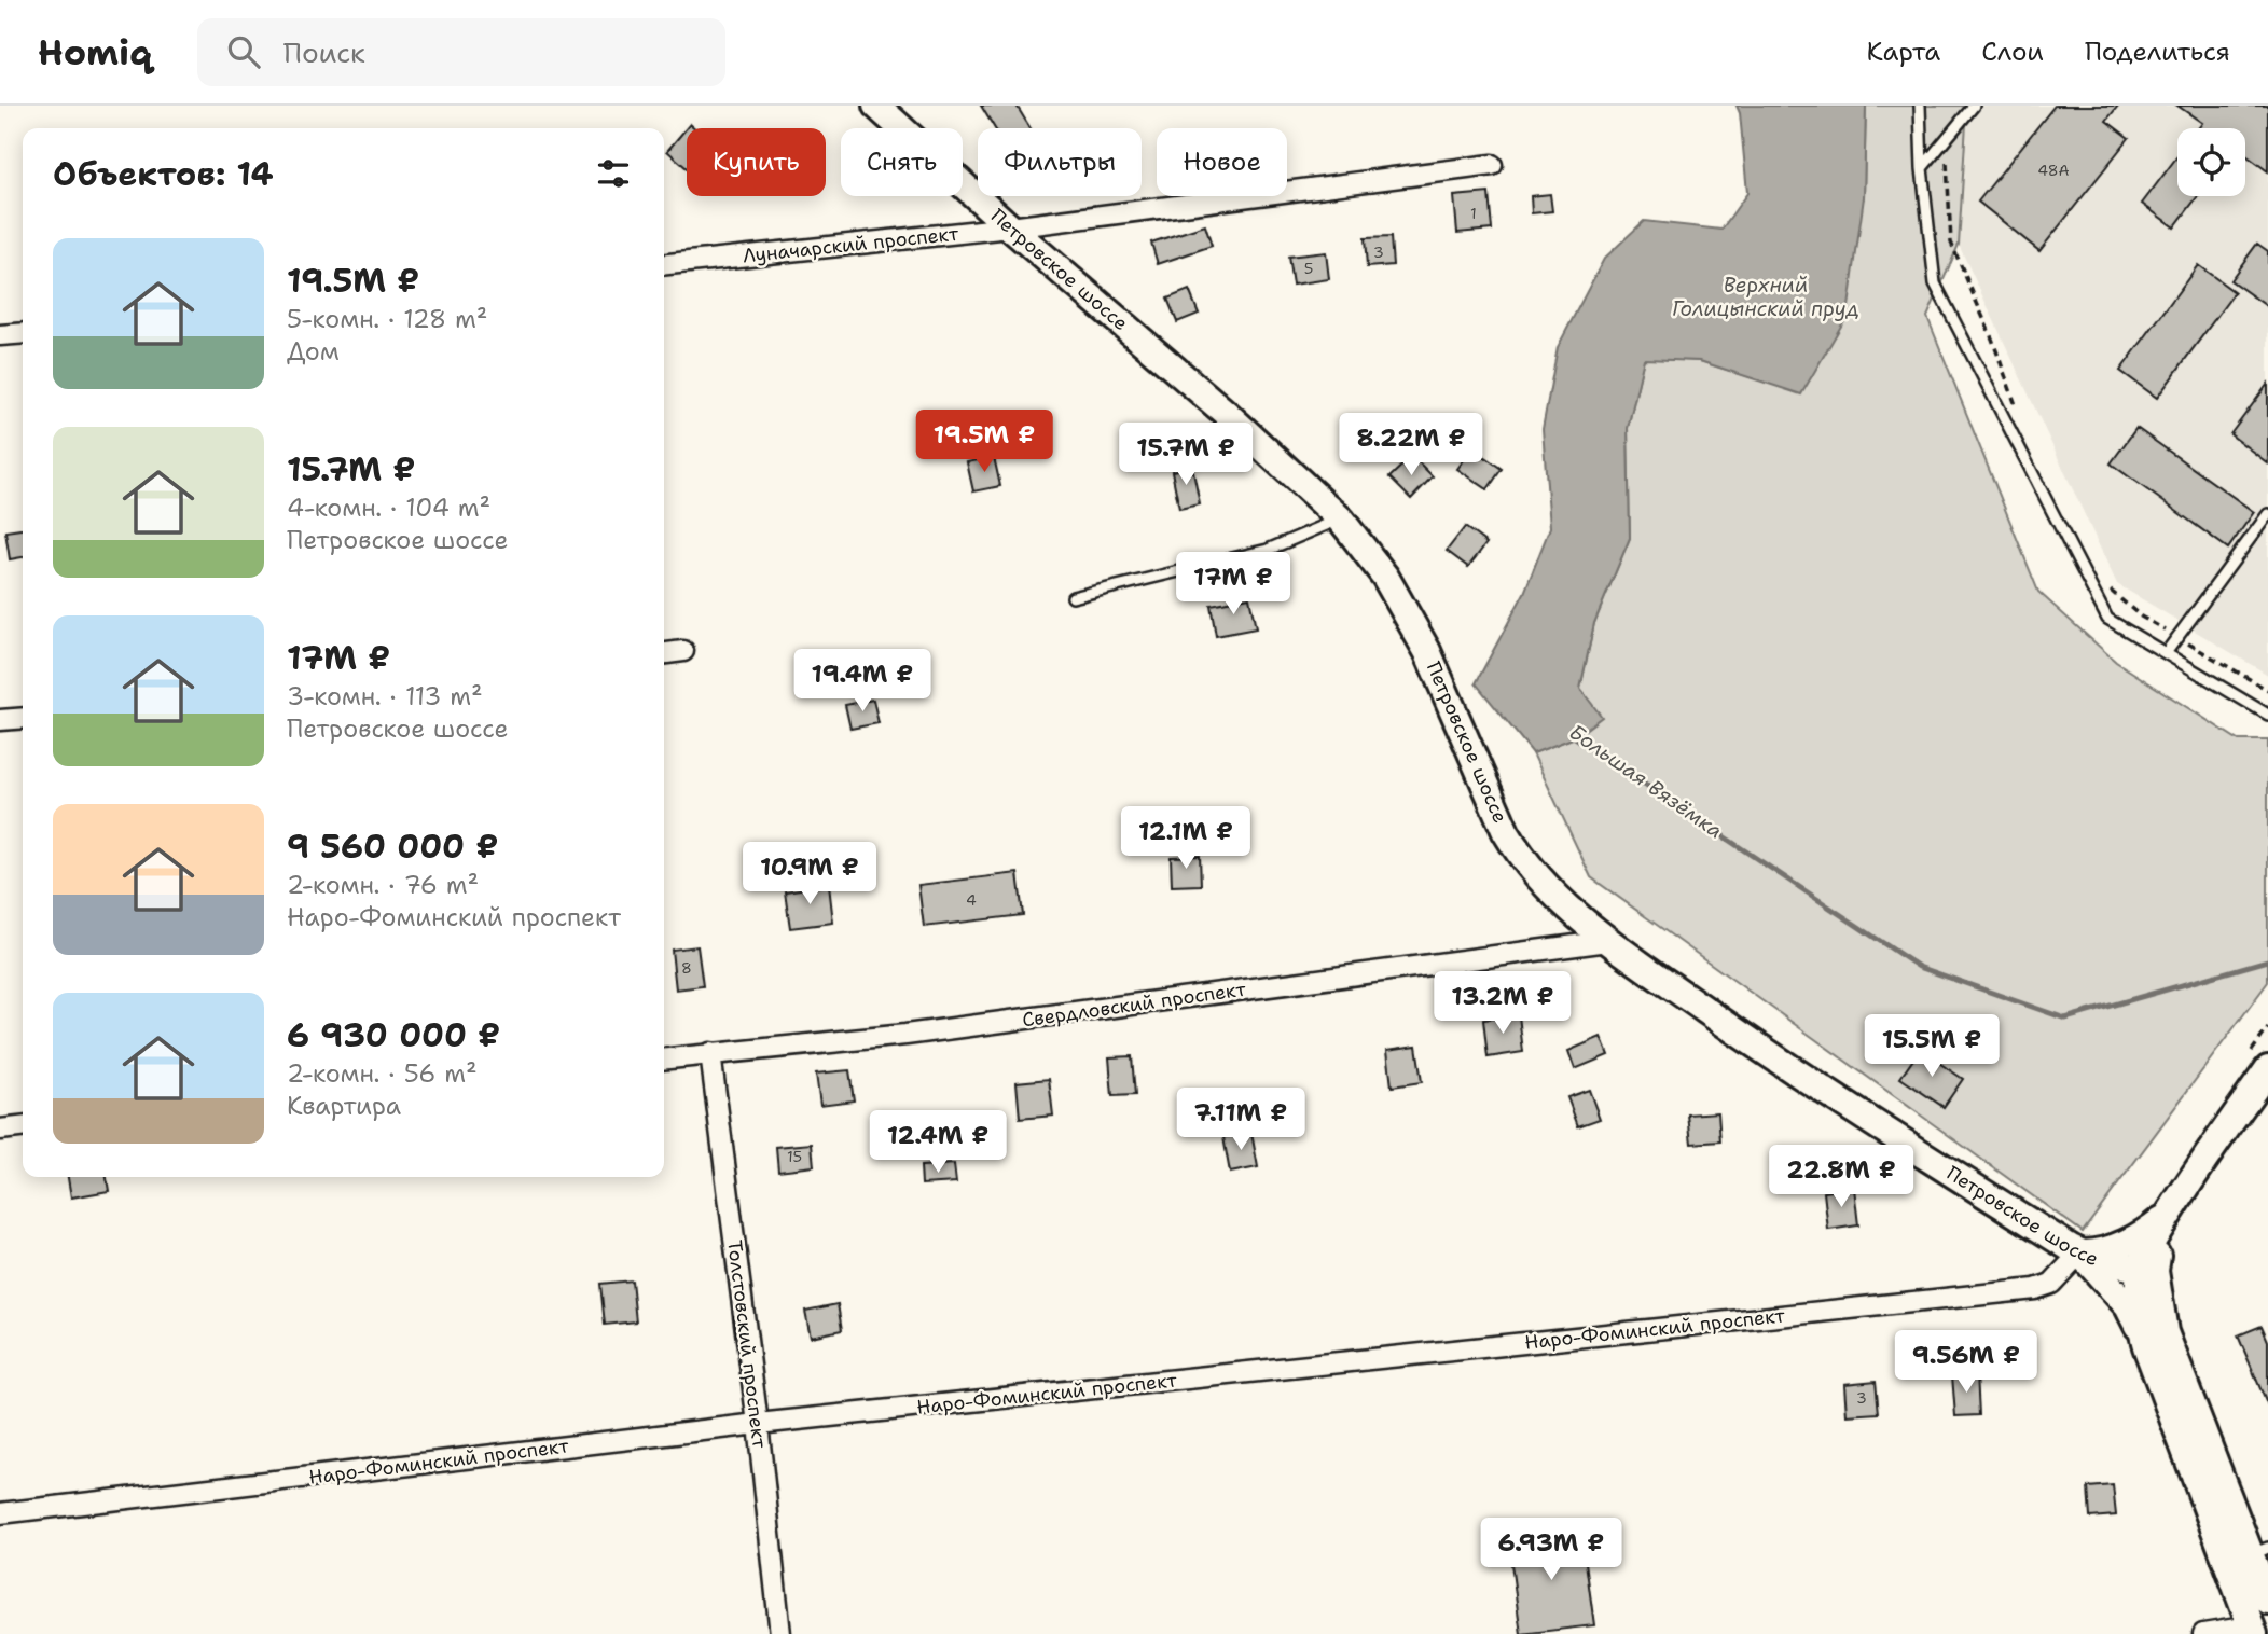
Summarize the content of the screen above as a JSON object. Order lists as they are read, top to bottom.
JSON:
{
  "streets": {
    "street": [
      "Луначарский проспект",
      "Петровское шоссе",
      "Свердловский проспект",
      "Наро-Фоминский проспект",
      "Толстовский проспект"
    ]
  },
  "crossings": [
    ["Луначарский проспект", "Петровское шоссе"],
    ["Петровское шоссе", "Свердловский проспект"],
    ["Петровское шоссе", "Наро-Фоминский проспект"],
    ["Свердловский проспект", "Толстовский проспект"],
    ["Наро-Фоминский проспект", "Толстовский проспект"]
  ],
  "water": ["Верхний Голицынский пруд", "Большая Вязёмка"],
  "house_numbers": [
    "48А",
    "1",
    "3",
    "5",
    "4",
    "8",
    "15",
    "3"
  ],
  "page": {
    "header": "Homiq",
    "search": "Поиск",
    "nav": ["Карта", "Слои", "Поделиться"],
    "chip": [
      "Купить",
      "Снять",
      "Фильтры",
      "Новое"
    ],
    "heading": "Объектов: 14",
    "list": [
      {
        "name": "19.5M ₽",
        "note": "5-комн. · 128 m² · Дом"
      },
      {
        "name": "15.7M ₽",
        "note": "4-комн. · 104 m² · Петровское шоссе"
      },
      {
        "name": "17M ₽",
        "note": "3-комн. · 113 m² · Петровское шоссе"
      },
      {
        "name": "9 560 000 ₽",
        "note": "2-комн. · 76 m² · Наро-Фоминский проспект"
      },
      {
        "name": "6 930 000 ₽",
        "note": "2-комн. · 56 m² · Квартира"
      }
    ],
    "price": [
      "19.5M ₽",
      "8.22M ₽",
      "15.7M ₽",
      "17M ₽",
      "19.4M ₽",
      "12.1M ₽",
      "10.9M ₽",
      "13.2M ₽",
      "15.5M ₽",
      "7.11M ₽",
      "12.4M ₽",
      "22.8M ₽",
      "9.56M ₽",
      "6.93M ₽"
    ]
  }
}
